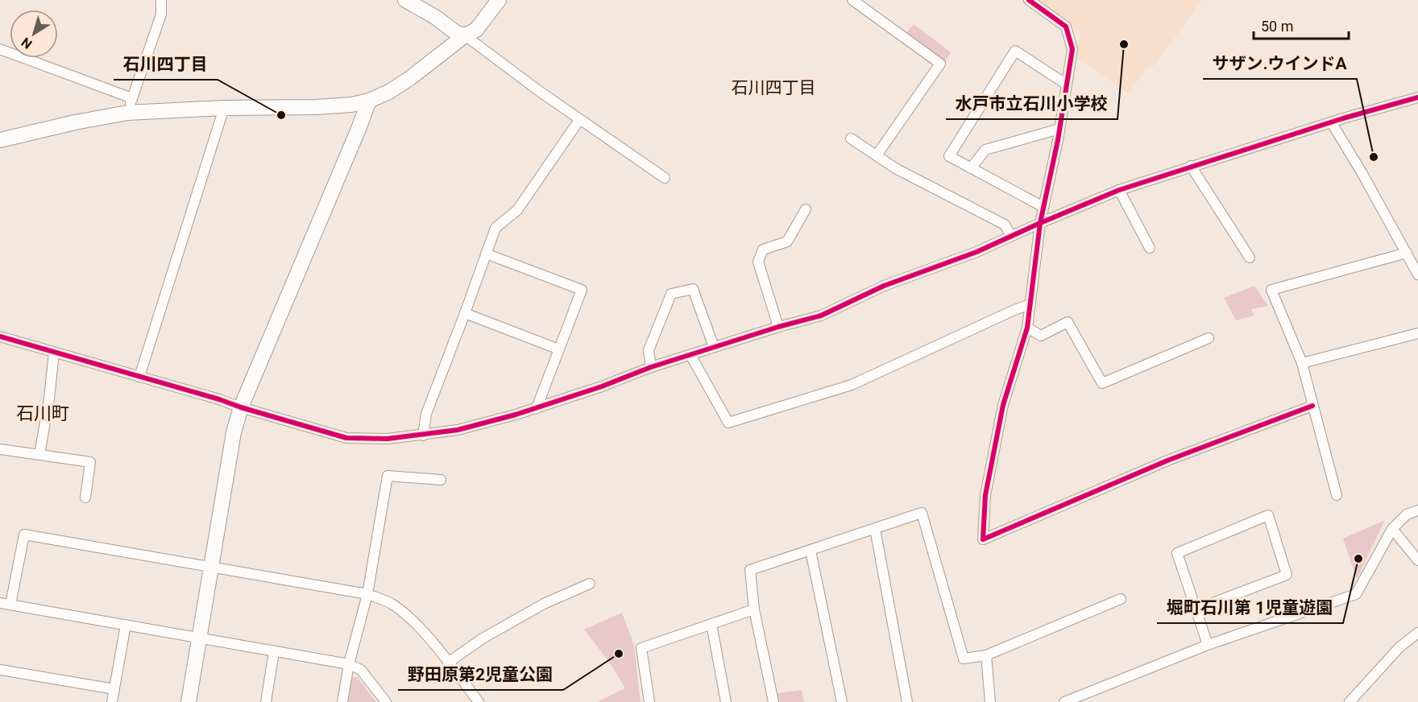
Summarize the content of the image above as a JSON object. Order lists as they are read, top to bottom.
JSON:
{
  "districts": ["石川四丁目", "石川町"],
  "places": [
    "水戸市立石川小学校",
    "石川四丁目",
    "サザン.ウインドA",
    "堀町石川第 1児童遊園",
    "野田原第2児童公園"
  ],
  "scale_bar": "50 m",
  "north": "bottom left"
}
